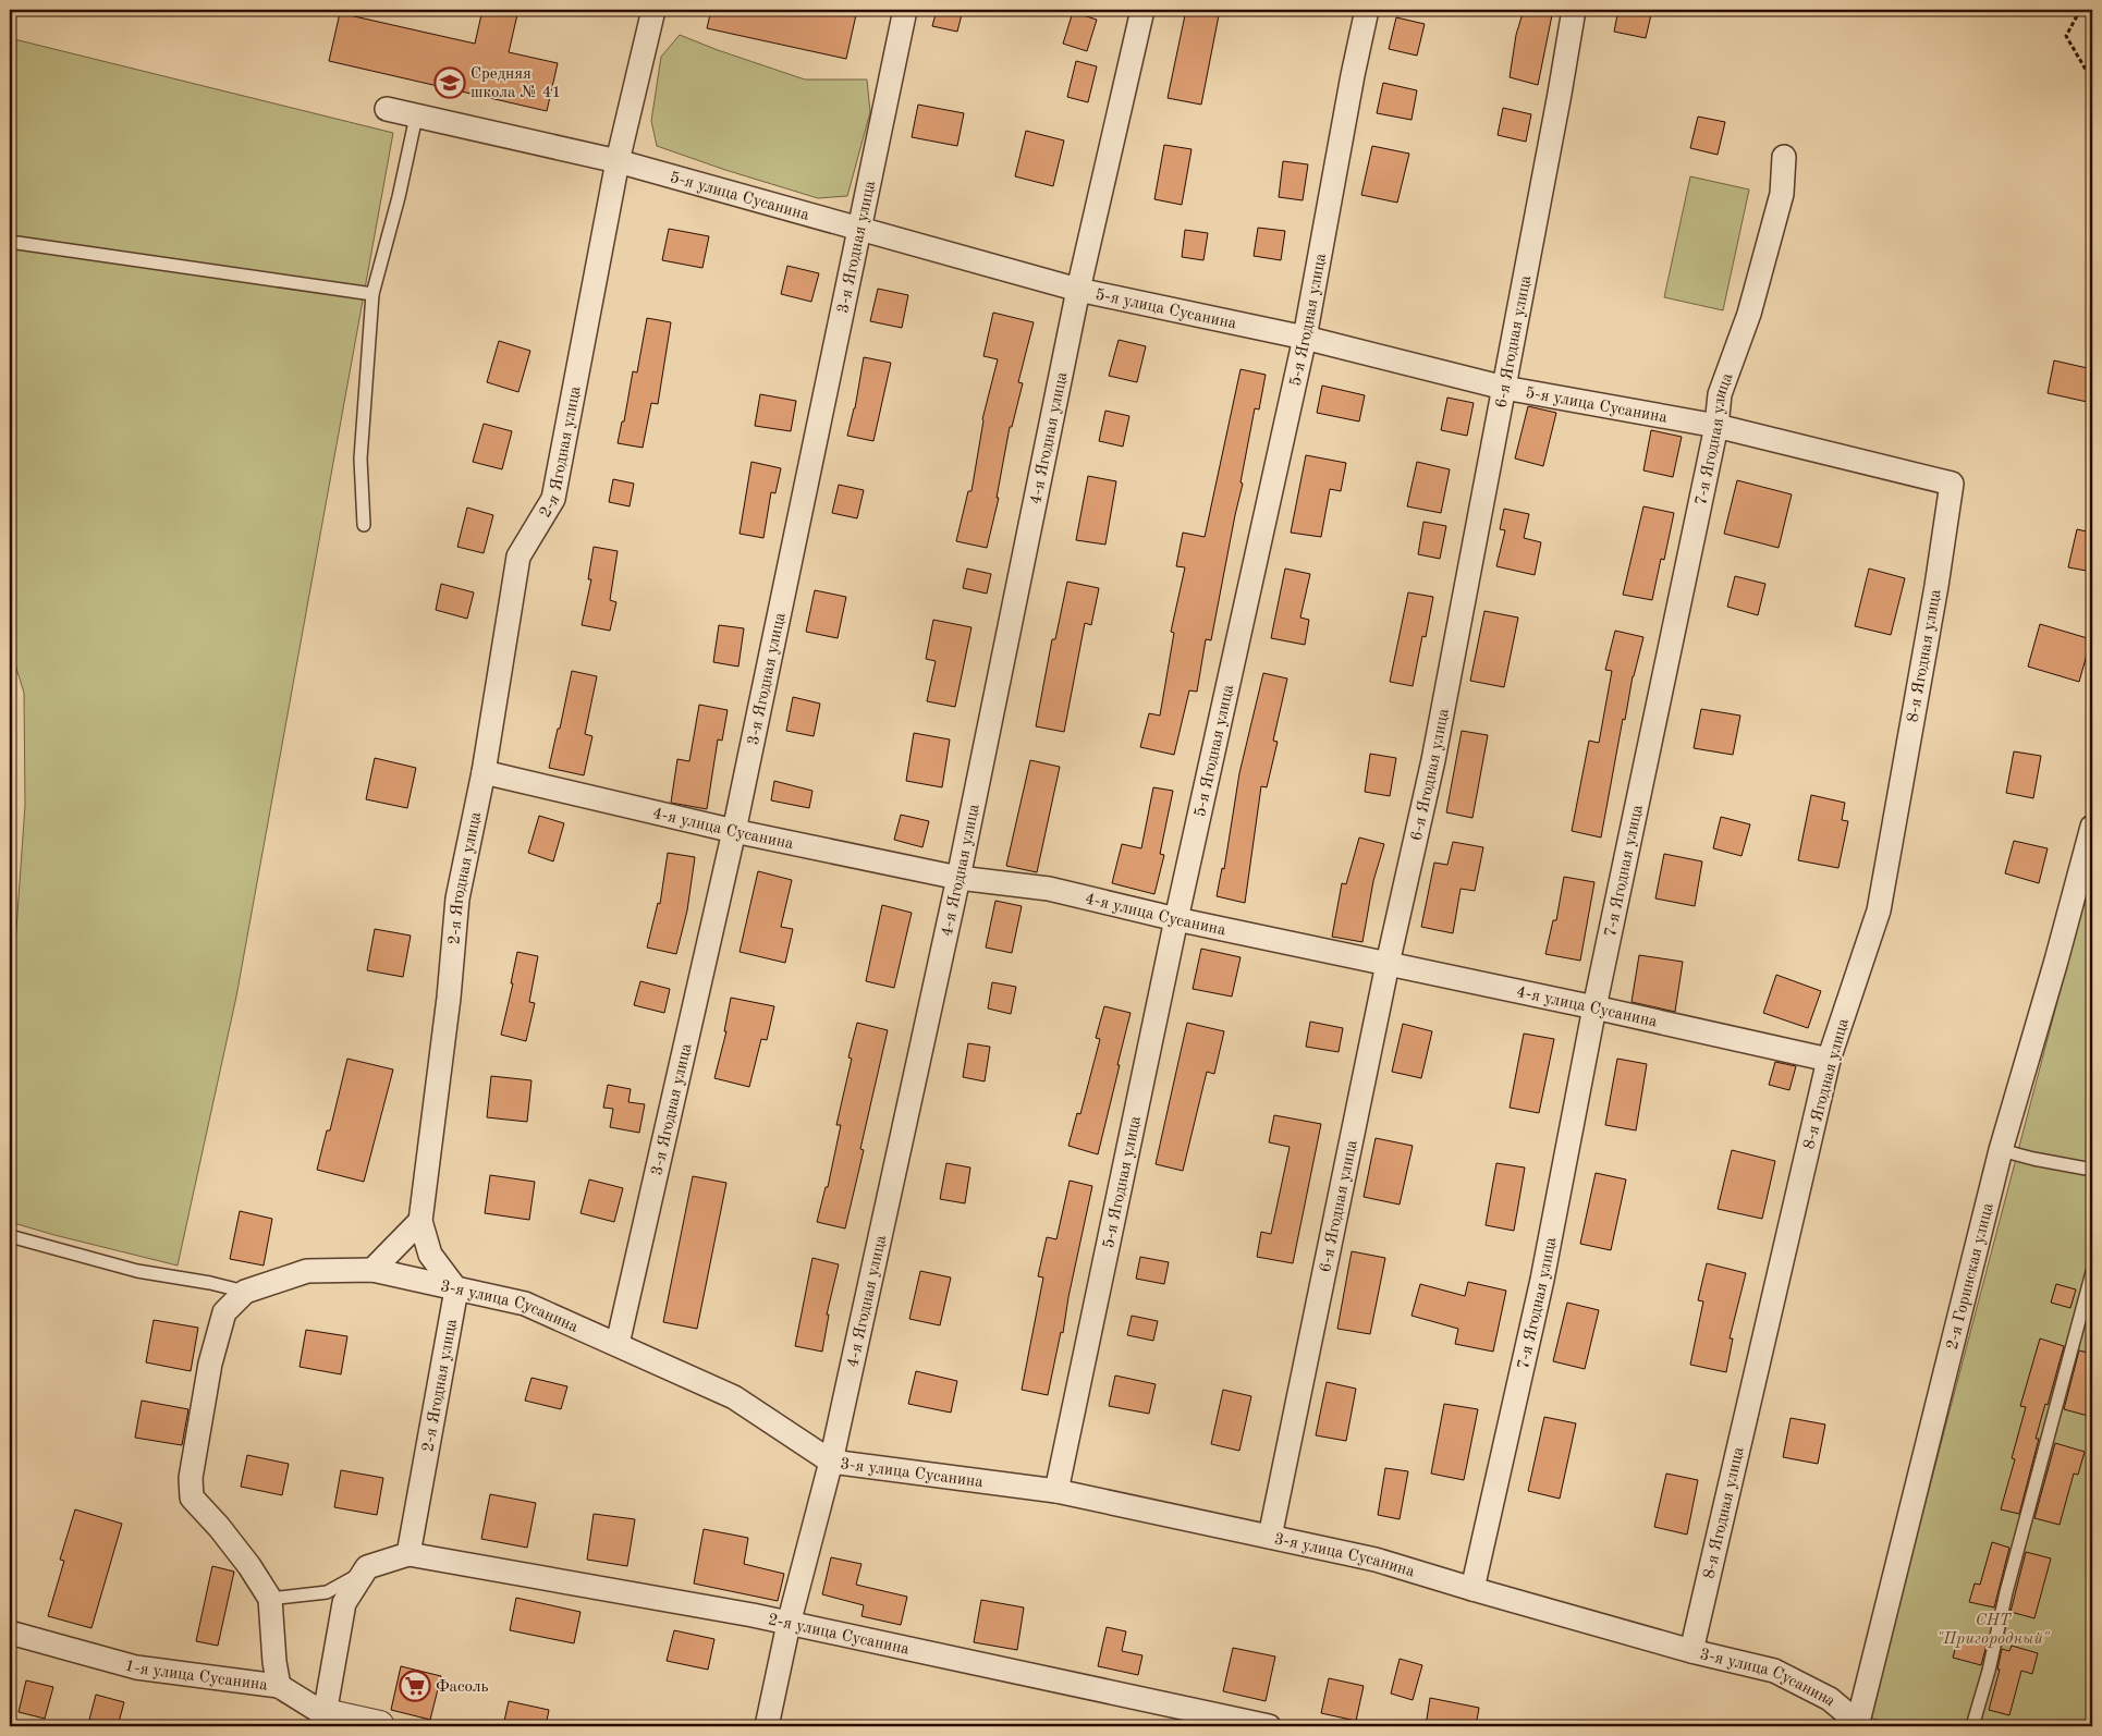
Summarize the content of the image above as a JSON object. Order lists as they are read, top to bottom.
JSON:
{
  "streets": {
    "street": [
      "5-я улица Сусанина",
      "3-я Ягодная улица",
      "5-я Ягодная улица",
      "6-я Ягодная улица",
      "4-я Ягодная улица",
      "7-я Ягодная улица",
      "2-я Ягодная улица",
      "8-я Ягодная улица",
      "4-я улица Сусанина",
      "2-я Горинская улица",
      "3-я улица Сусанина",
      "2-я улица Сусанина",
      "1-я улица Сусанина"
    ]
  },
  "crossings": [
    ["5-я улица Сусанина", "3-я Ягодная улица"],
    ["5-я улица Сусанина", "5-я Ягодная улица"],
    ["5-я улица Сусанина", "6-я Ягодная улица"],
    ["5-я улица Сусанина", "4-я Ягодная улица"],
    ["5-я улица Сусанина", "7-я Ягодная улица"],
    ["5-я улица Сусанина", "2-я Ягодная улица"],
    ["5-я улица Сусанина", "8-я Ягодная улица"],
    ["3-я Ягодная улица", "4-я улица Сусанина"],
    ["3-я Ягодная улица", "3-я улица Сусанина"],
    ["5-я Ягодная улица", "4-я улица Сусанина"],
    ["5-я Ягодная улица", "3-я улица Сусанина"],
    ["6-я Ягодная улица", "4-я улица Сусанина"],
    ["6-я Ягодная улица", "3-я улица Сусанина"],
    ["4-я Ягодная улица", "4-я улица Сусанина"],
    ["4-я Ягодная улица", "3-я улица Сусанина"],
    ["4-я Ягодная улица", "2-я улица Сусанина"],
    ["7-я Ягодная улица", "4-я улица Сусанина"],
    ["7-я Ягодная улица", "3-я улица Сусанина"],
    ["2-я Ягодная улица", "4-я улица Сусанина"],
    ["2-я Ягодная улица", "3-я улица Сусанина"],
    ["2-я Ягодная улица", "2-я улица Сусанина"],
    ["8-я Ягодная улица", "4-я улица Сусанина"],
    ["8-я Ягодная улица", "3-я улица Сусанина"],
    ["2-я Горинская улица", "3-я улица Сусанина"],
    ["3-я улица Сусанина", "1-я улица Сусанина"]
  ],
  "parks": ["СНТ \"Пригородный\""],
  "places": {
    "school or university": ["Средняя школа № 41"],
    "supermarket": ["Фасоль"]
  }
}
